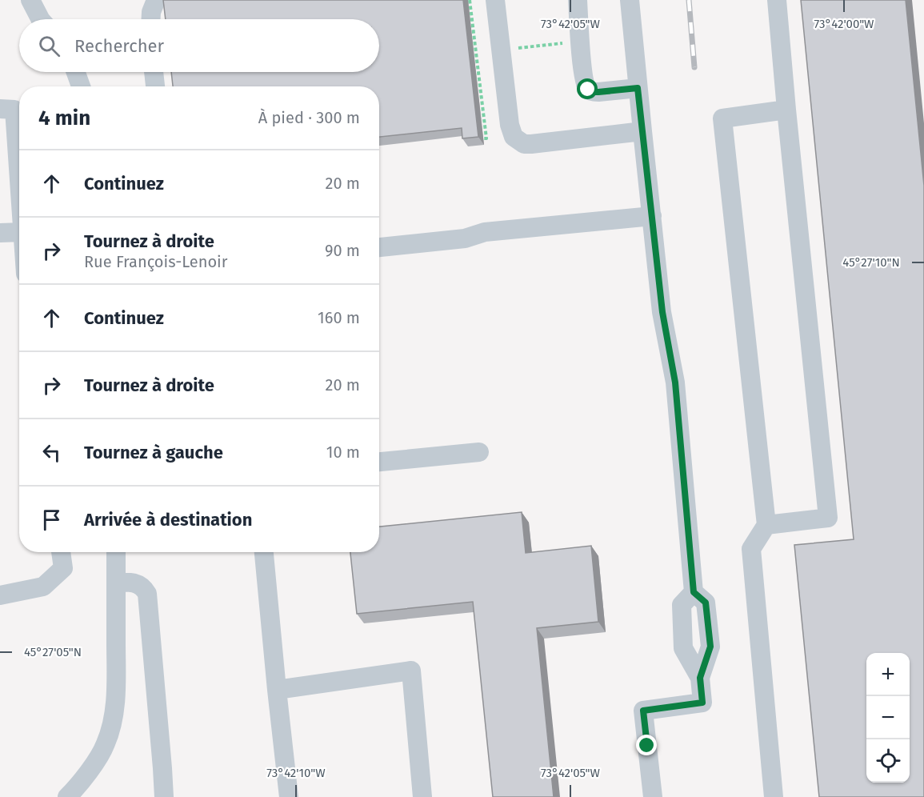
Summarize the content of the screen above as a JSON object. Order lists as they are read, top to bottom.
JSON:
{
  "page": {
    "search": "Rechercher",
    "heading": ["4 min", "À pied · 300 m"],
    "list": [
      ["Continuez", "20 m"],
      ["Tournez à droite", "Rue François-Lenoir", "90 m"],
      ["Continuez", "160 m"],
      ["Tournez à droite", "20 m"],
      ["Tournez à gauche", "10 m"],
      "Arrivée à destination"
    ],
    "map_buttons": ["+", "−"]
  },
  "coordinates": [
    "73°42'05\"W",
    "73°42'00\"W",
    "45°27'10\"N",
    "45°27'05\"N",
    "73°42'10\"W"
  ]
}
